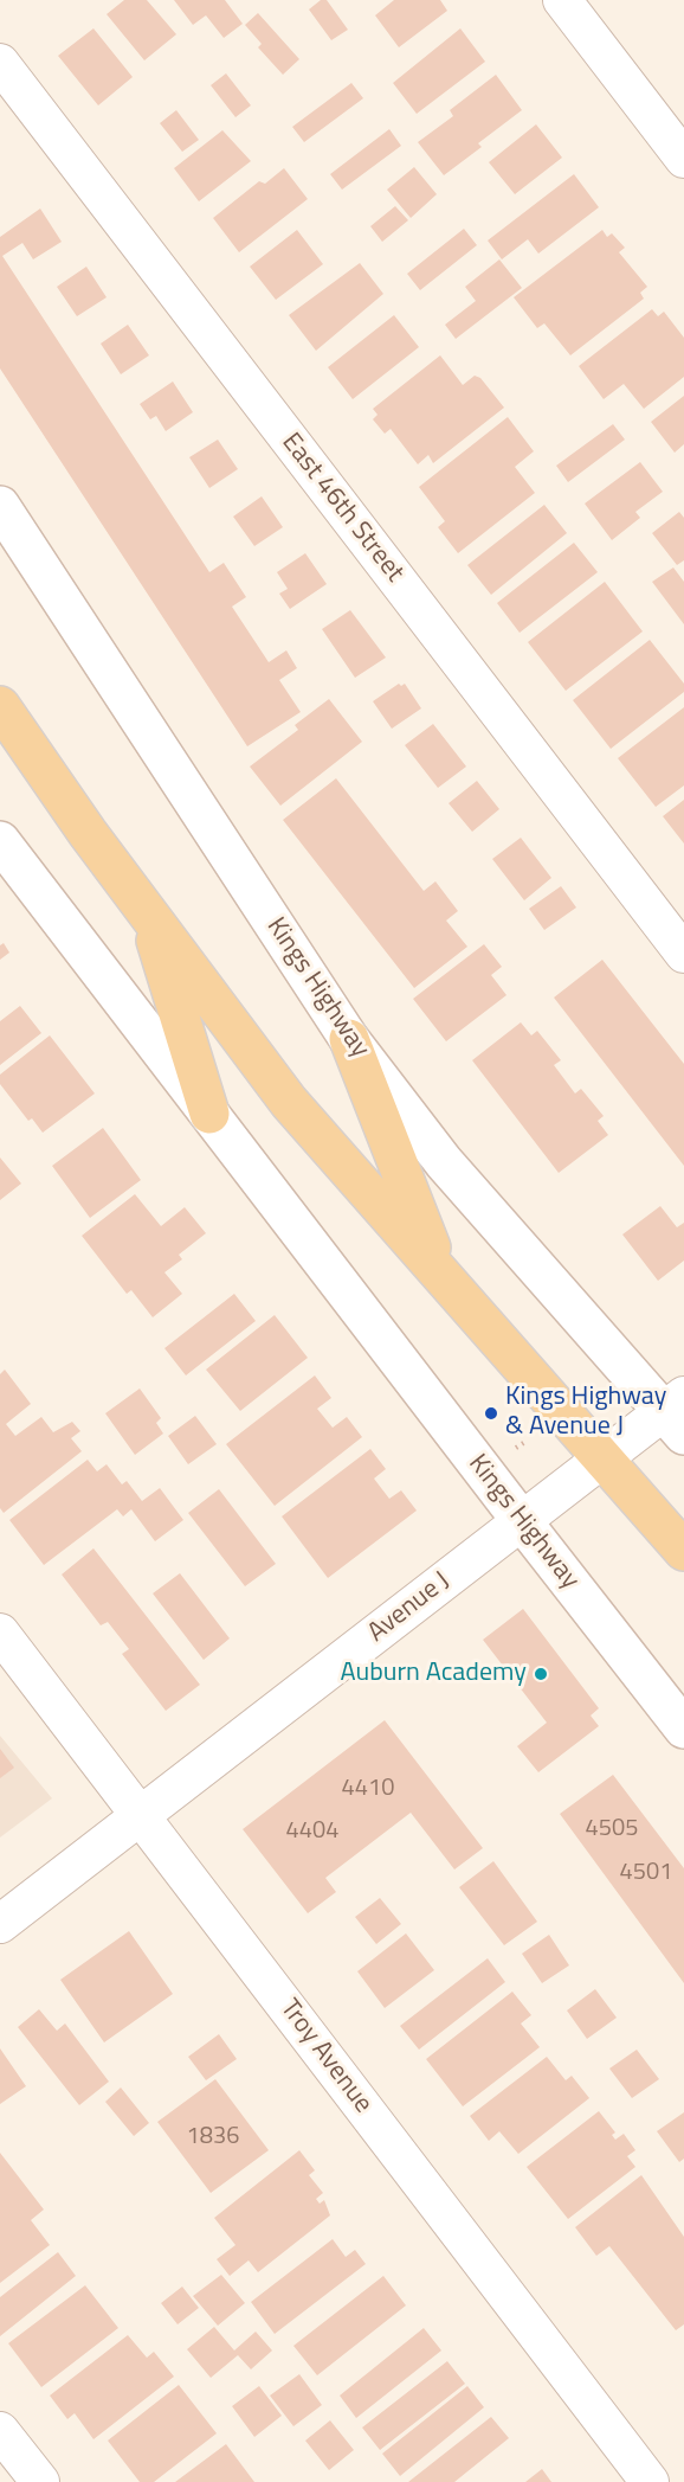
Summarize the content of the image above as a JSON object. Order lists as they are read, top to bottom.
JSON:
{
  "streets": {
    "street": [
      "East 46th Street",
      "Kings Highway",
      "Avenue J",
      "Troy Avenue"
    ]
  },
  "crossings": [
    ["Kings Highway", "Avenue J"],
    ["Avenue J", "Troy Avenue"]
  ],
  "places": ["Kings Highway & Avenue J", "Auburn Academy"],
  "house_numbers": [
    "4410",
    "4505",
    "4404",
    "4501",
    "1836"
  ]
}
